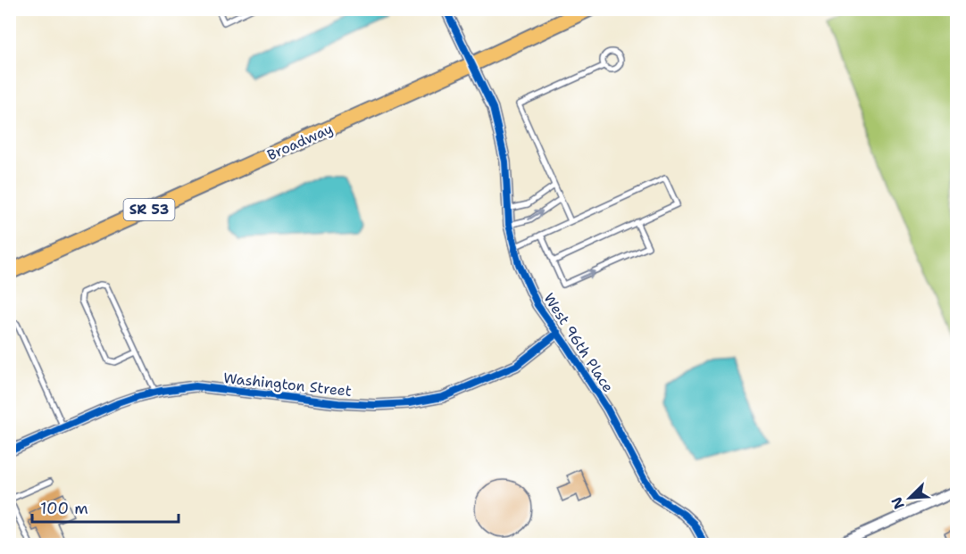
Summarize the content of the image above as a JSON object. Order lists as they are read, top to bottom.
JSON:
{
  "streets": {
    "main road": ["Broadway", "SR 53"],
    "street": ["West 96th Place", "Washington Street"]
  },
  "crossings": [
    ["Broadway", "West 96th Place"],
    ["West 96th Place", "Washington Street"]
  ],
  "scale_bar": "100 m",
  "north": "bottom left"
}
